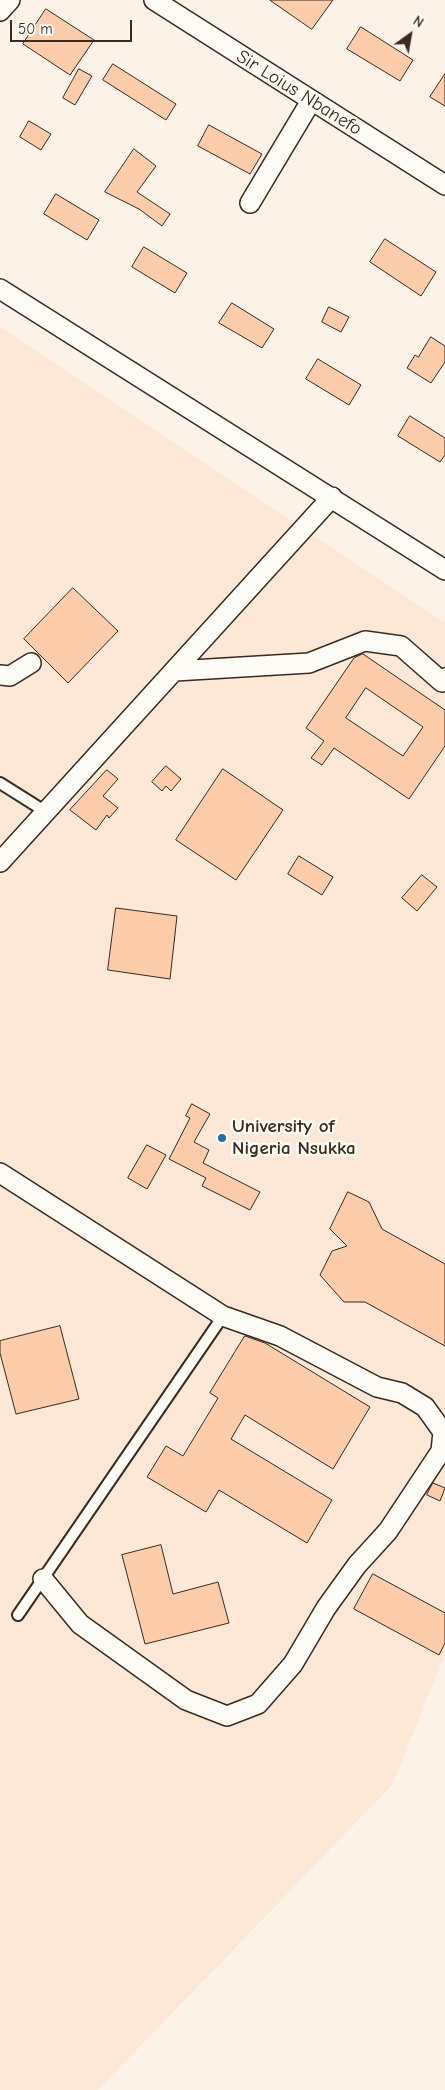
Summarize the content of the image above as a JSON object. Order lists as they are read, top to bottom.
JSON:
{
  "streets": {
    "street": ["Sir Loius Nbanefo"]
  },
  "places": ["University of Nigeria Nsukka"],
  "scale_bar": "50 m",
  "north": "top right"
}
